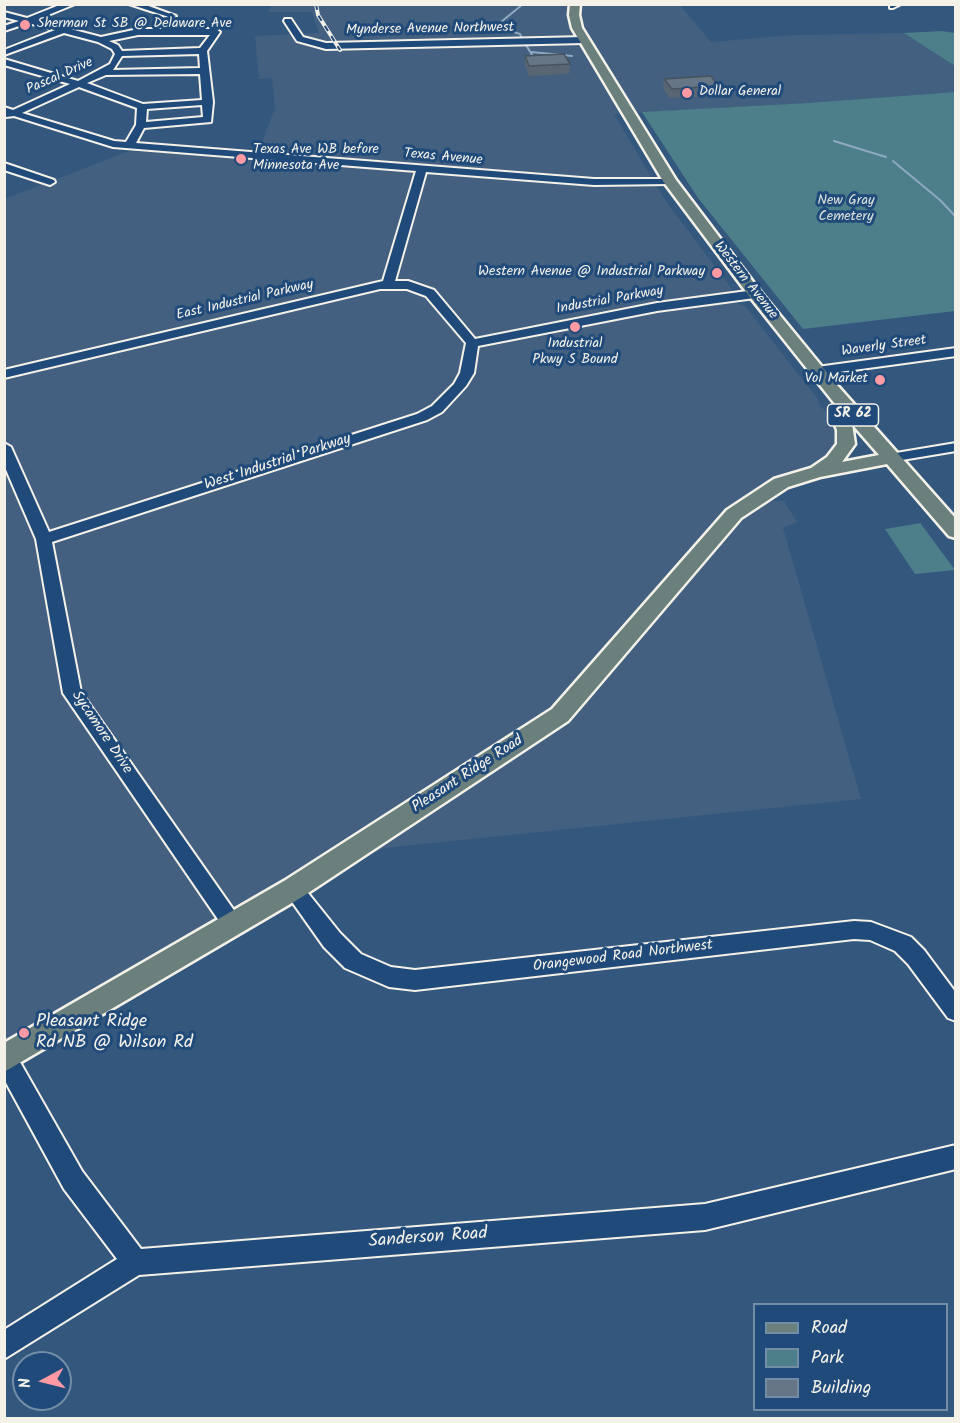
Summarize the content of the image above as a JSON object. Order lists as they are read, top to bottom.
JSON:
{
  "streets": {
    "main road": ["Western Avenue", "SR 62", "Pleasant Ridge Road"],
    "street": [
      "Mynderse Avenue Northwest",
      "Pascal Drive",
      "Texas Avenue",
      "East Industrial Parkway",
      "Industrial Parkway",
      "Waverly Street",
      "West Industrial Parkway",
      "Sycamore Drive",
      "Orangewood Road Northwest",
      "Sanderson Road"
    ]
  },
  "crossings": [
    ["Mynderse Avenue Northwest", "Western Avenue"],
    ["Pascal Drive", "Texas Avenue"],
    ["Texas Avenue", "Western Avenue"],
    ["Western Avenue", "Industrial Parkway"],
    ["Western Avenue", "Waverly Street"],
    ["Western Avenue", "Pleasant Ridge Road"],
    ["East Industrial Parkway", "Industrial Parkway"],
    ["East Industrial Parkway", "West Industrial Parkway"],
    ["Industrial Parkway", "West Industrial Parkway"],
    ["West Industrial Parkway", "Sycamore Drive"],
    ["Sycamore Drive", "Pleasant Ridge Road"],
    ["Pleasant Ridge Road", "Orangewood Road Northwest"]
  ],
  "parks": ["New Gray Cemetery"],
  "places": [
    "Sherman St SB @ Delaware Ave",
    "Dollar General",
    "Texas Ave WB before Minnesota Ave",
    "Western Avenue @ Industrial Parkway",
    "Industrial Pkwy S Bound",
    "Vol Market",
    "Pleasant Ridge Rd NB @ Wilson Rd"
  ],
  "legend": ["Road", "Park", "Building"],
  "north": "left"
}
